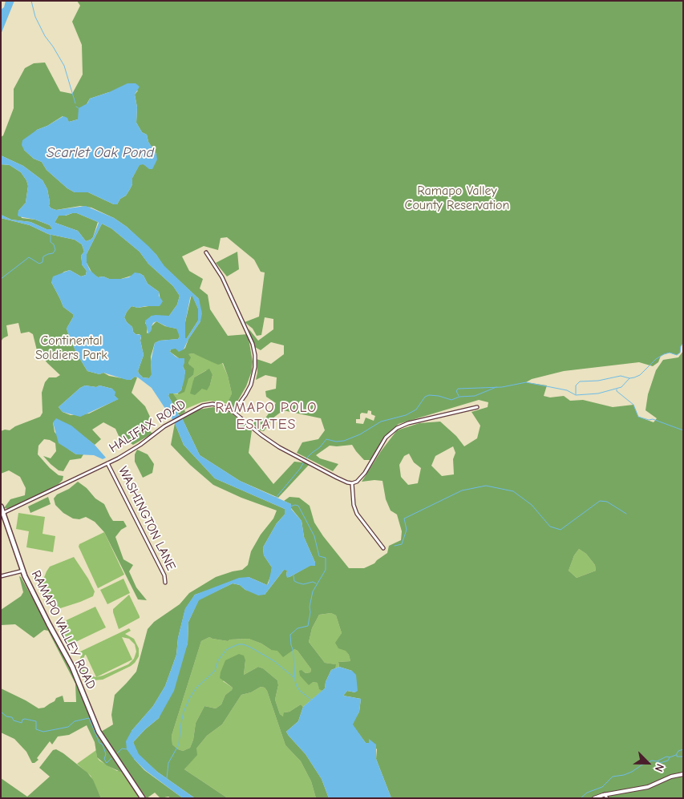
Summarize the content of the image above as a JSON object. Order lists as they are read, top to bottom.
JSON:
{
  "streets": {
    "main road": ["RAMAPO VALLEY ROAD"],
    "street": ["HALIFAX ROAD", "WASHINGTON LANE"]
  },
  "crossings": [
    ["HALIFAX ROAD", "WASHINGTON LANE"],
    ["HALIFAX ROAD", "RAMAPO VALLEY ROAD"]
  ],
  "districts": ["RAMAPO POLO ESTATES"],
  "water": ["Scarlet Oak Pond"],
  "parks": ["Ramapo Valley County Reservation", "Continental Soldiers Park"],
  "north": "bottom right"
}
